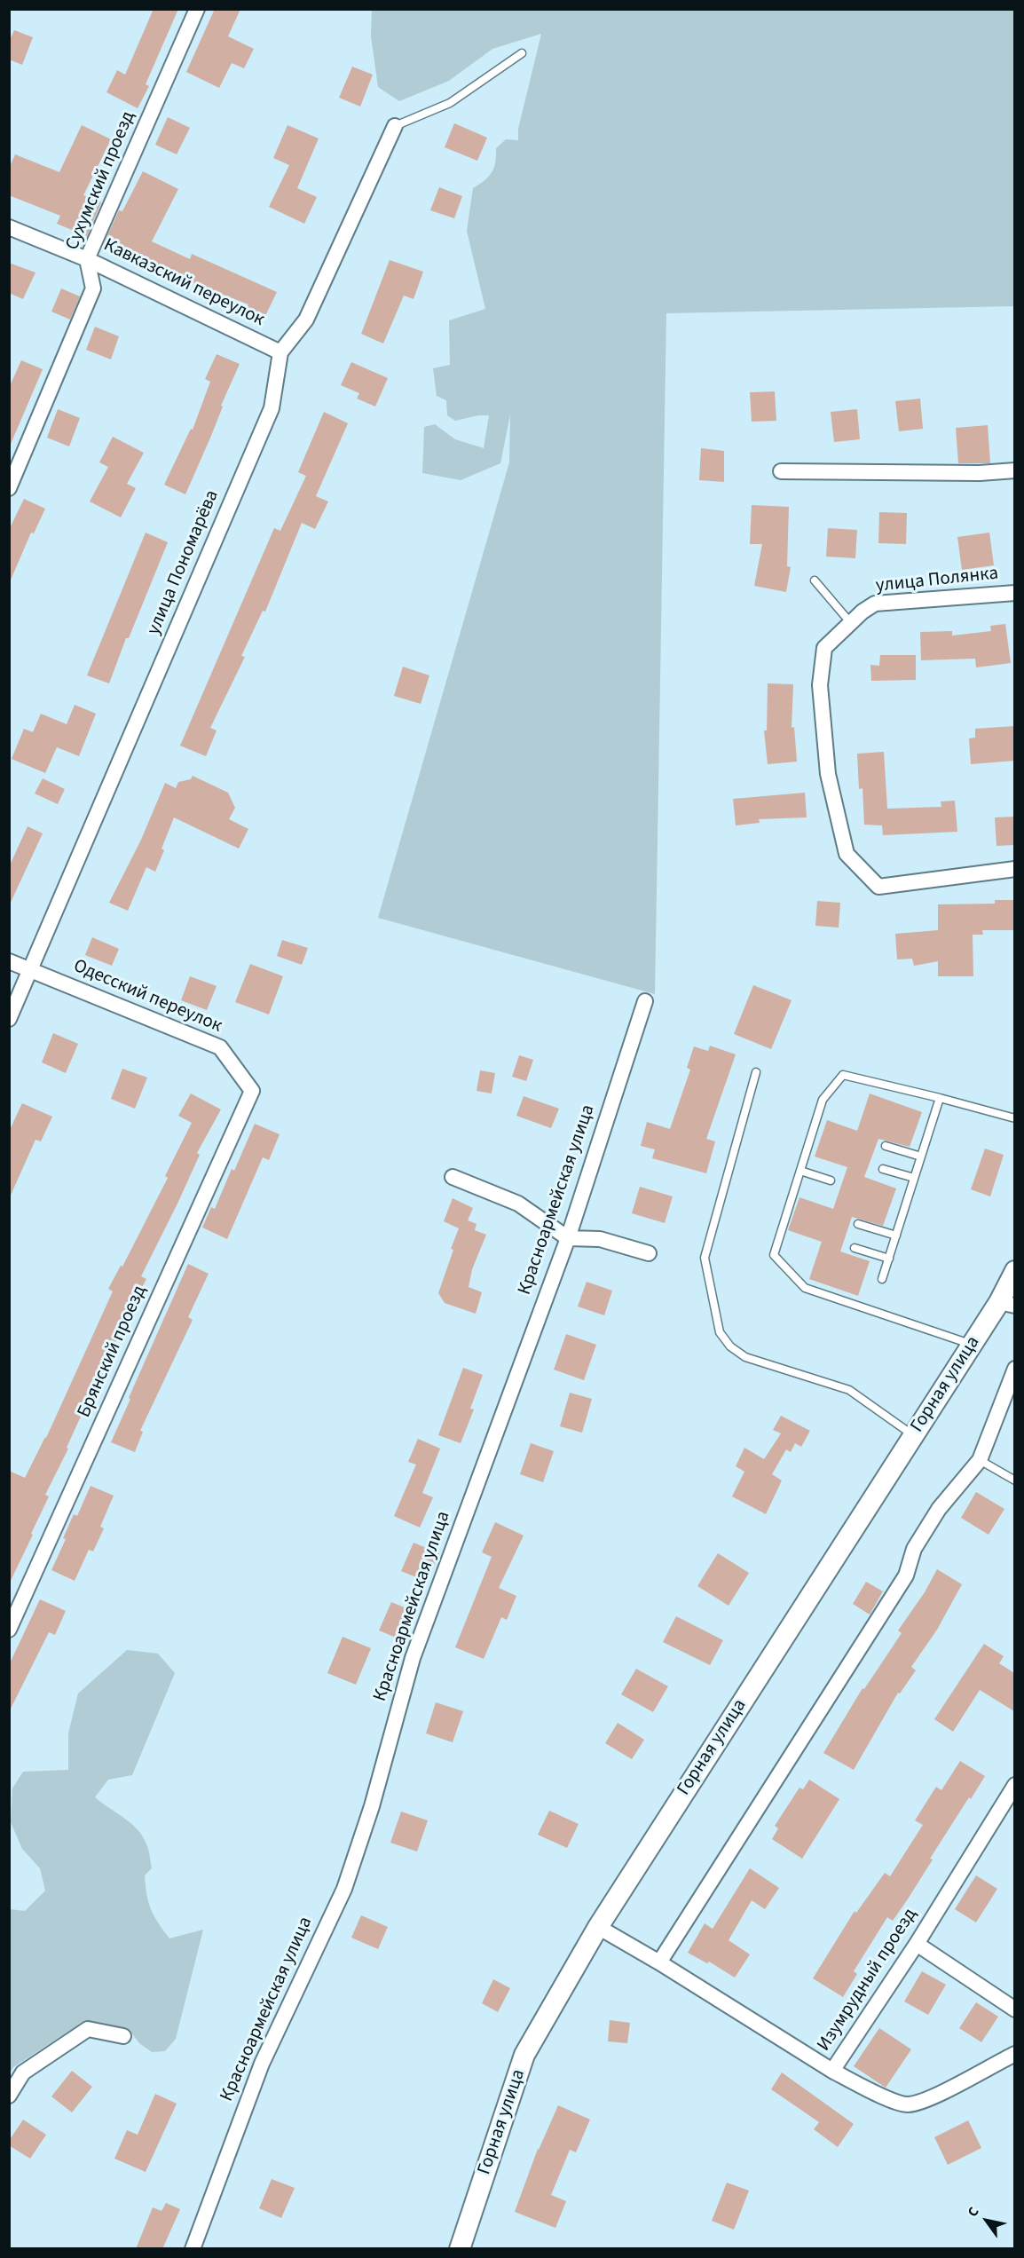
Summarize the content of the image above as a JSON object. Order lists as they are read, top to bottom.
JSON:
{
  "streets": {
    "street": [
      "Сухумский проезд",
      "Кавказский переулок",
      "улица Пономарёва",
      "улица Полянка",
      "Одесский переулок",
      "Красноармейская улица",
      "Брянский проезд",
      "Горная улица",
      "Изумрудный проезд"
    ]
  },
  "crossings": [
    ["Сухумский проезд", "Кавказский переулок"],
    ["Кавказский переулок", "улица Пономарёва"],
    ["улица Пономарёва", "Одесский переулок"],
    ["Одесский переулок", "Брянский проезд"],
    ["Горная улица", "Изумрудный проезд"]
  ],
  "north": "top left"
}
